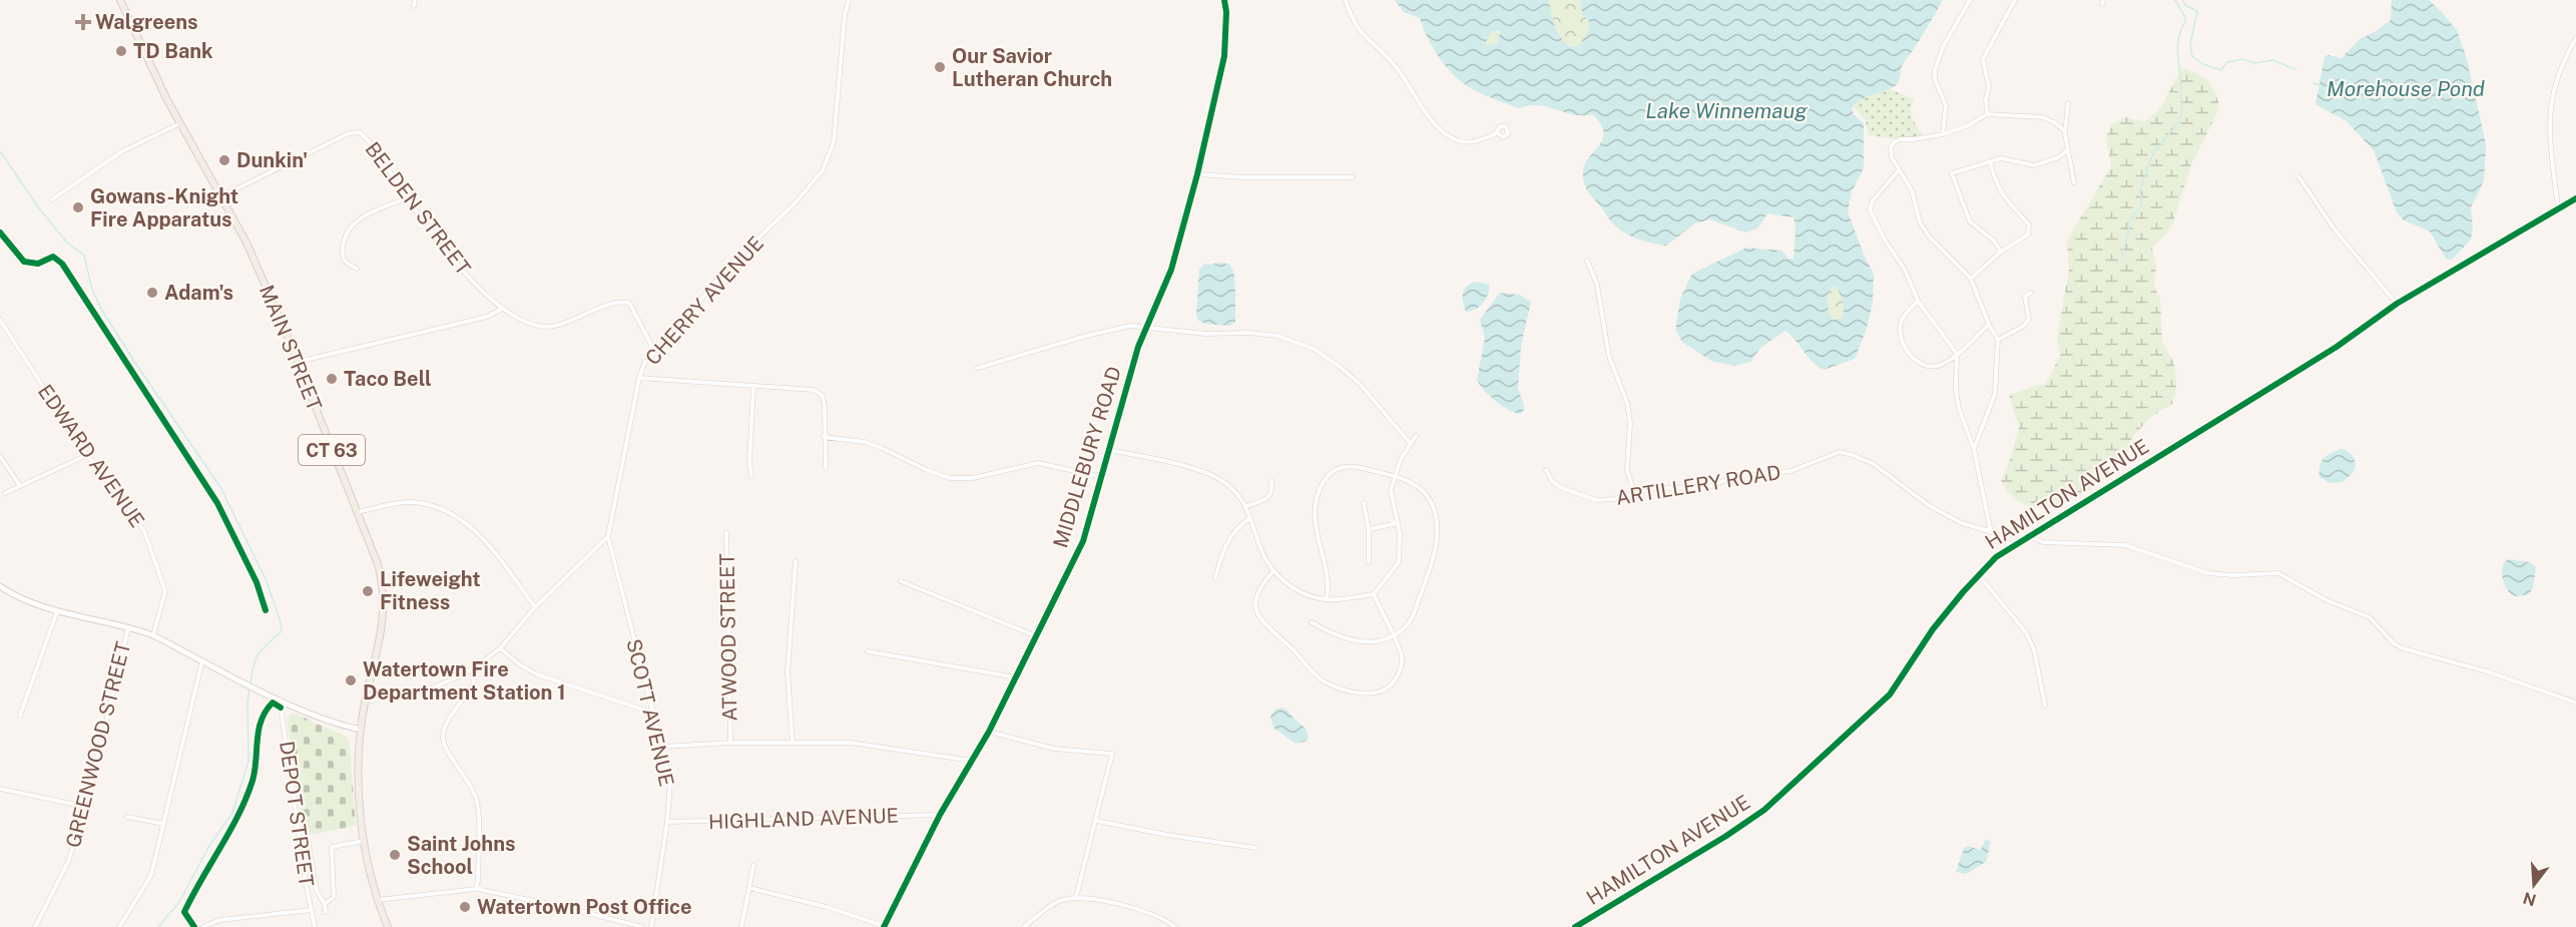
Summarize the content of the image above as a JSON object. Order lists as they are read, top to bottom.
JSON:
{
  "streets": {
    "main road": ["MAIN STREET", "CT 63"],
    "street": [
      "BELDEN STREET",
      "CHERRY AVENUE",
      "EDWARD AVENUE",
      "MIDDLEBURY ROAD",
      "ARTILLERY ROAD",
      "HAMILTON AVENUE",
      "ATWOOD STREET",
      "SCOTT AVENUE",
      "GREENWOOD STREET",
      "DEPOT STREET",
      "HIGHLAND AVENUE"
    ]
  },
  "crossings": [
    ["BELDEN STREET", "CHERRY AVENUE"],
    ["BELDEN STREET", "MAIN STREET"],
    ["CHERRY AVENUE", "SCOTT AVENUE"],
    ["MIDDLEBURY ROAD", "HIGHLAND AVENUE"],
    ["ARTILLERY ROAD", "HAMILTON AVENUE"],
    ["SCOTT AVENUE", "HIGHLAND AVENUE"]
  ],
  "water": ["Morehouse Pond", "Lake Winnemaug"],
  "places": {
    "health": ["Walgreens"],
    "other": [
      "TD Bank",
      "Our Savior Lutheran Church",
      "Dunkin'",
      "Gowans-Knight Fire Apparatus",
      "Adam's",
      "Taco Bell",
      "Lifeweight Fitness",
      "Watertown Fire Department Station 1",
      "Saint Johns School",
      "Watertown Post Office"
    ]
  },
  "north": "bottom"
}
